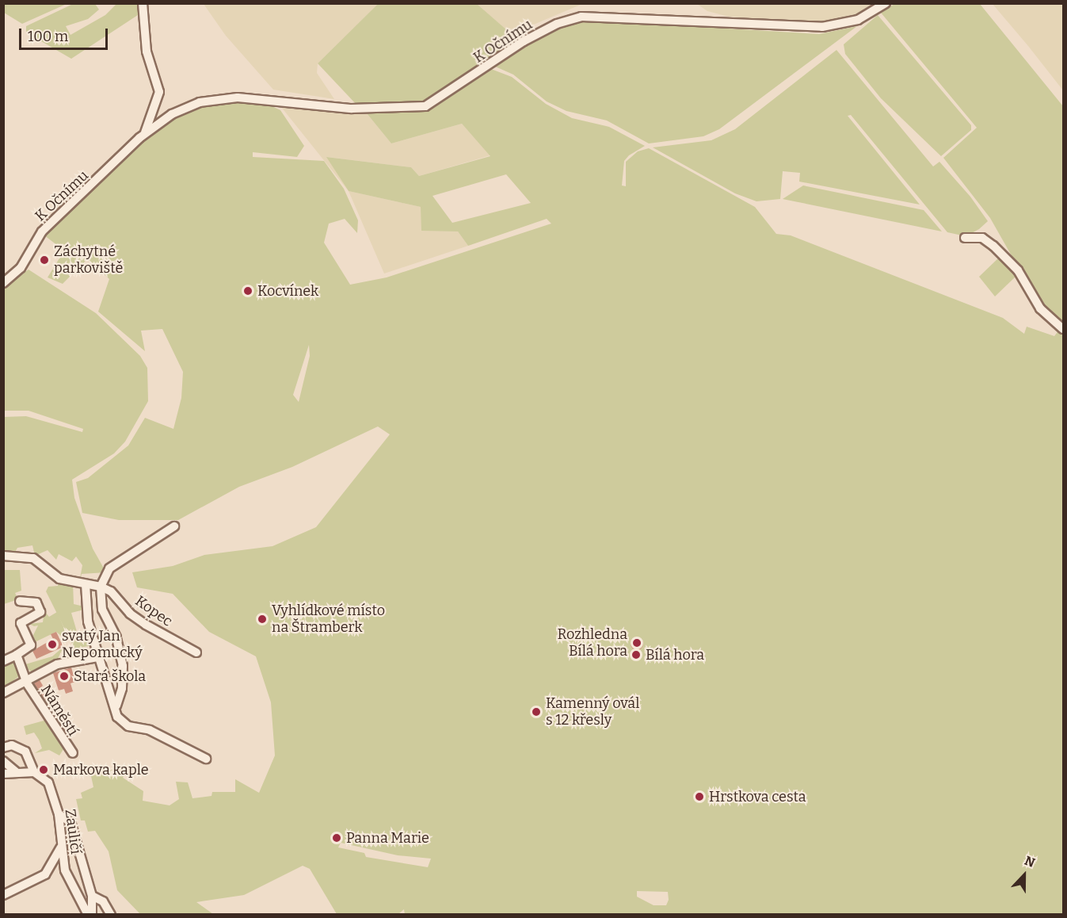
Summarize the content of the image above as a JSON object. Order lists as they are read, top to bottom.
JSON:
{
  "streets": {
    "street": [
      "K Očnímu",
      "Kopec",
      "Náměstí",
      "Zauličí"
    ]
  },
  "places": [
    "Záchytné parkoviště",
    "Kocvínek",
    "Vyhlídkové místo na Štramberk",
    "Rozhledna Bílá hora",
    "svatý Jan Nepomucký",
    "Bílá hora",
    "Stará škola",
    "Kamenný ovál s 12 křesly",
    "Markova kaple",
    "Hrstkova cesta",
    "Panna Marie"
  ],
  "scale_bar": "100 m",
  "north": "top"
}
